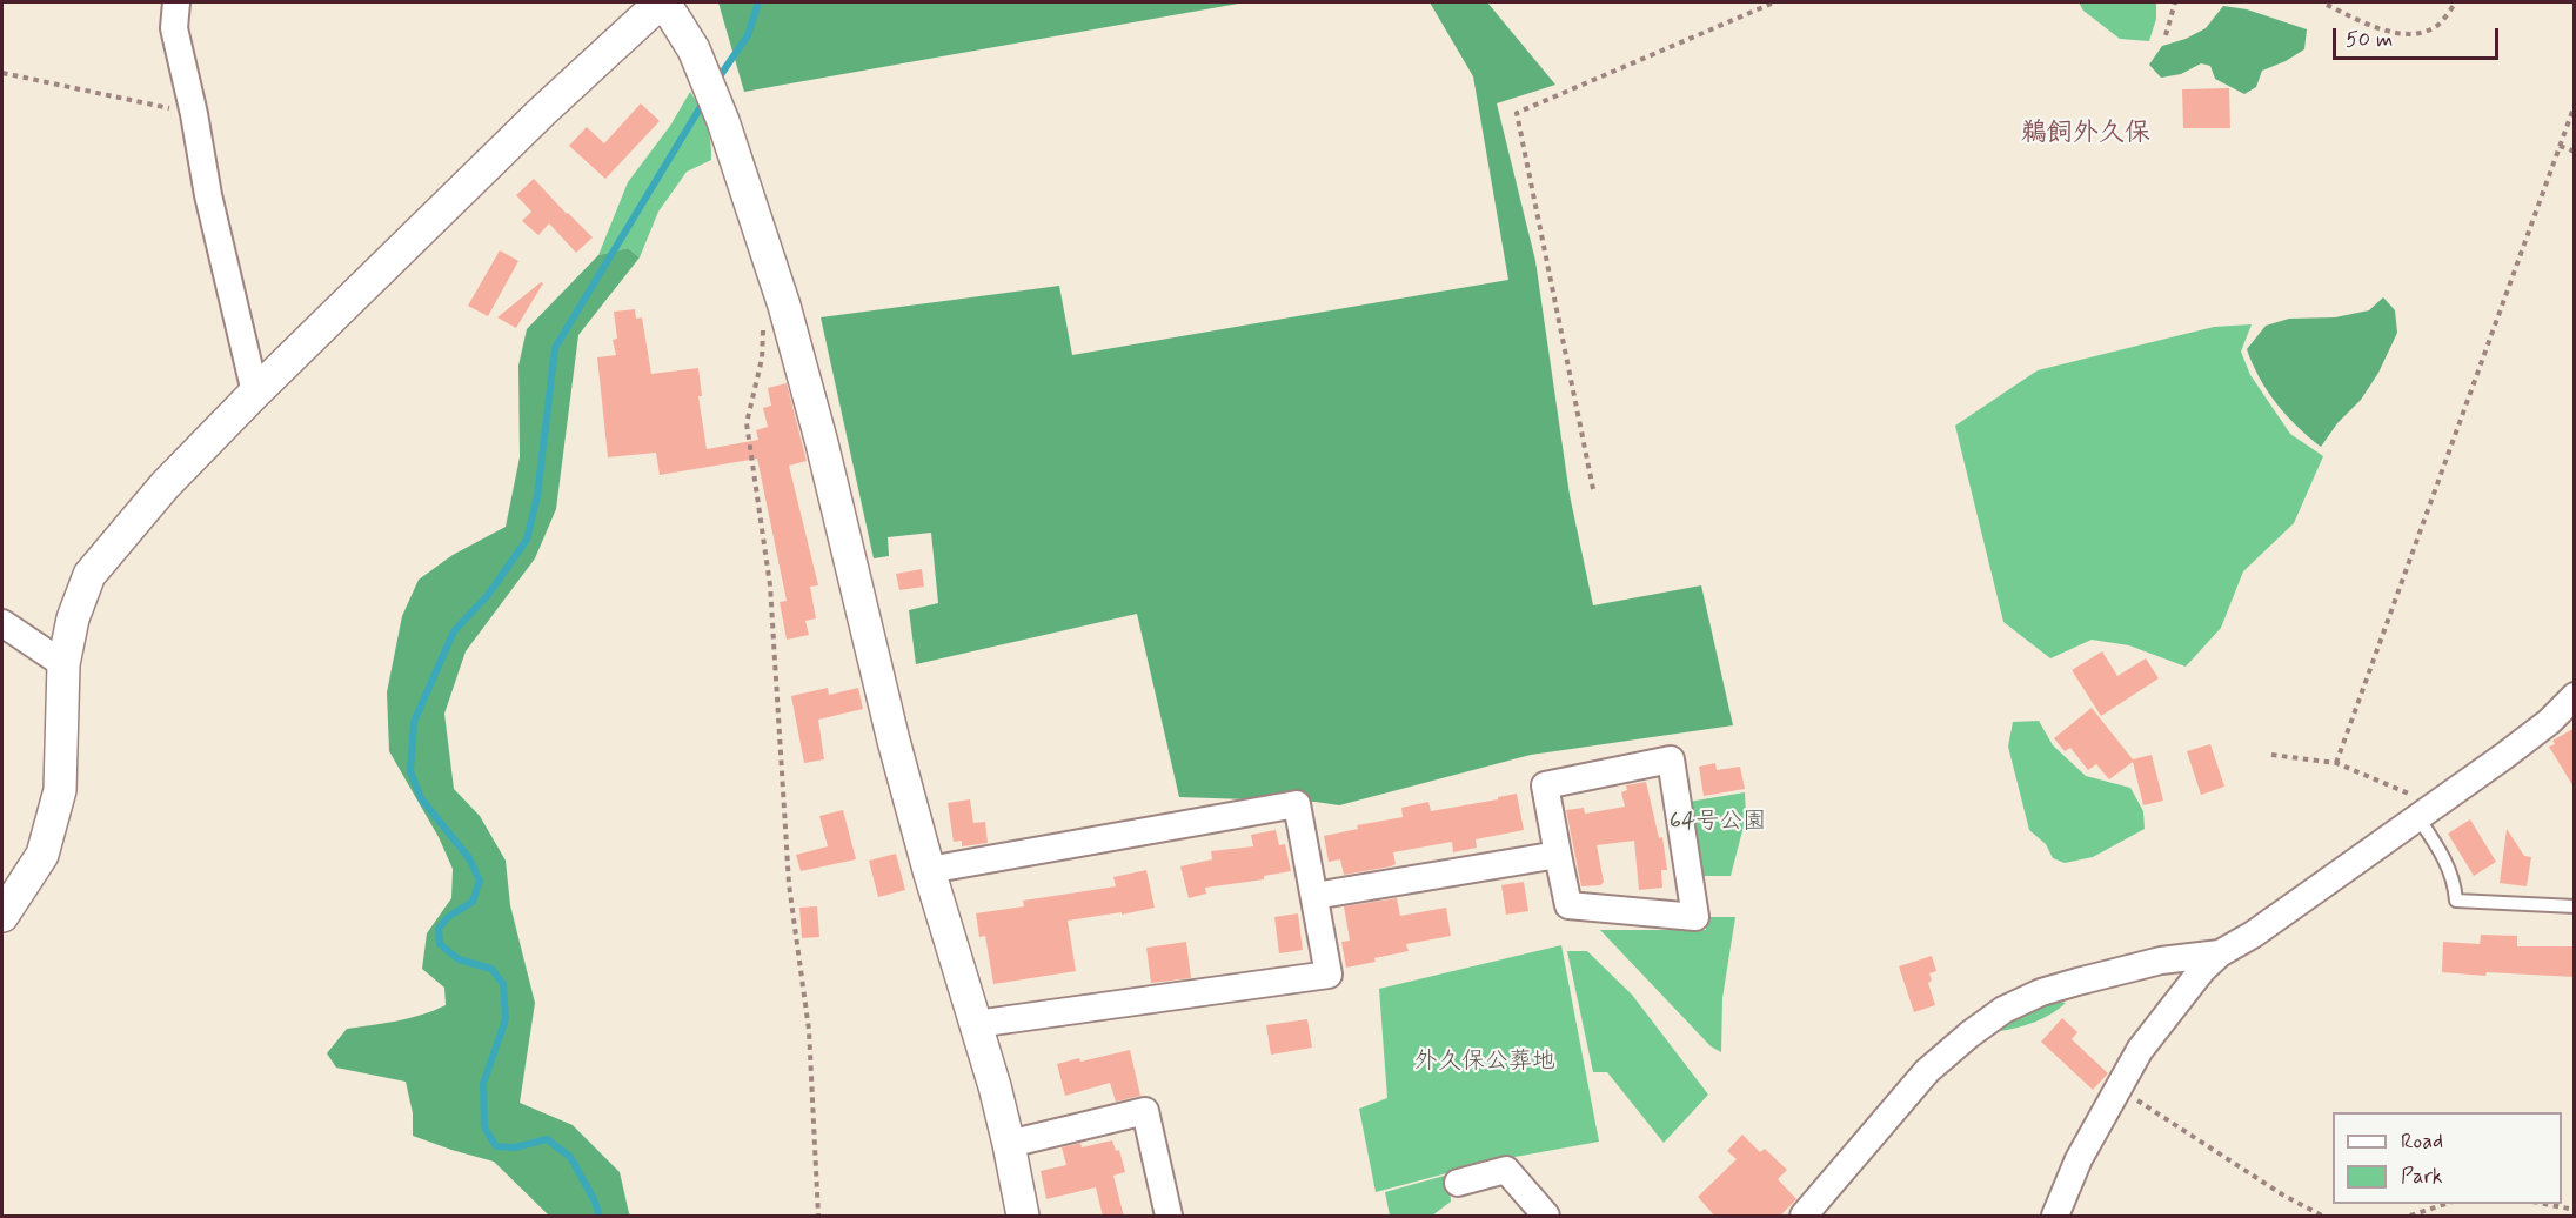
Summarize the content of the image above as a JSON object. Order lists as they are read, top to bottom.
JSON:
{
  "districts": ["鵜飼外久保"],
  "parks": ["64号公園", "外久保公葬地"],
  "legend": ["Road", "Park"],
  "scale_bar": "50 m"
}
